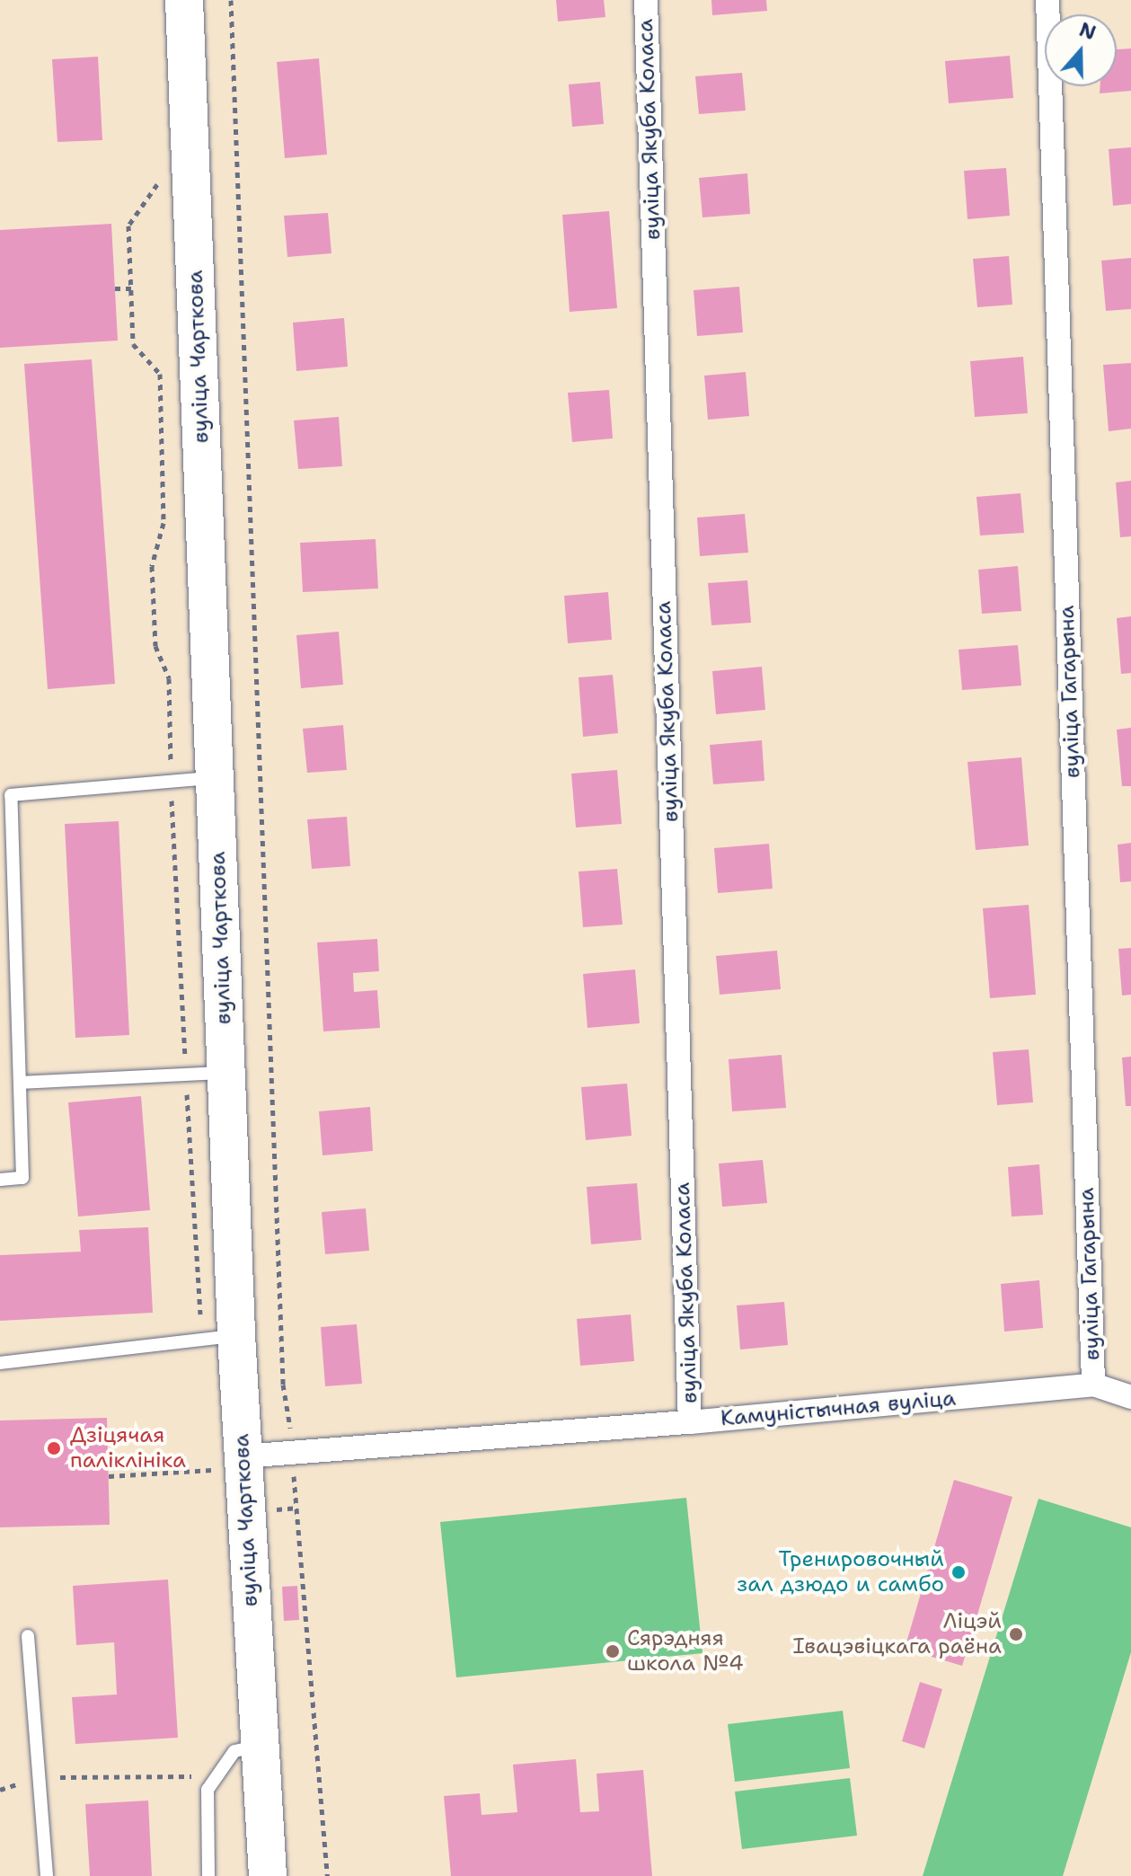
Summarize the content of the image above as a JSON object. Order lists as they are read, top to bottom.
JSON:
{
  "streets": {
    "main road": ["вуліца Чарткова"],
    "street": ["вуліца Якуба Коласа", "вуліца Гагарына", "Камуністычная вуліца"]
  },
  "crossings": [
    ["вуліца Якуба Коласа", "Камуністычная вуліца"],
    ["вуліца Чарткова", "Камуністычная вуліца"],
    ["вуліца Гагарына", "Камуністычная вуліца"]
  ],
  "places": [
    "Дзіцячая паліклініка",
    "Тренировочный зал дзюдо и самбо",
    "Ліцэй Івацэвіцкага раёна",
    "Сярэдняя школа №4"
  ],
  "north": "top"
}
